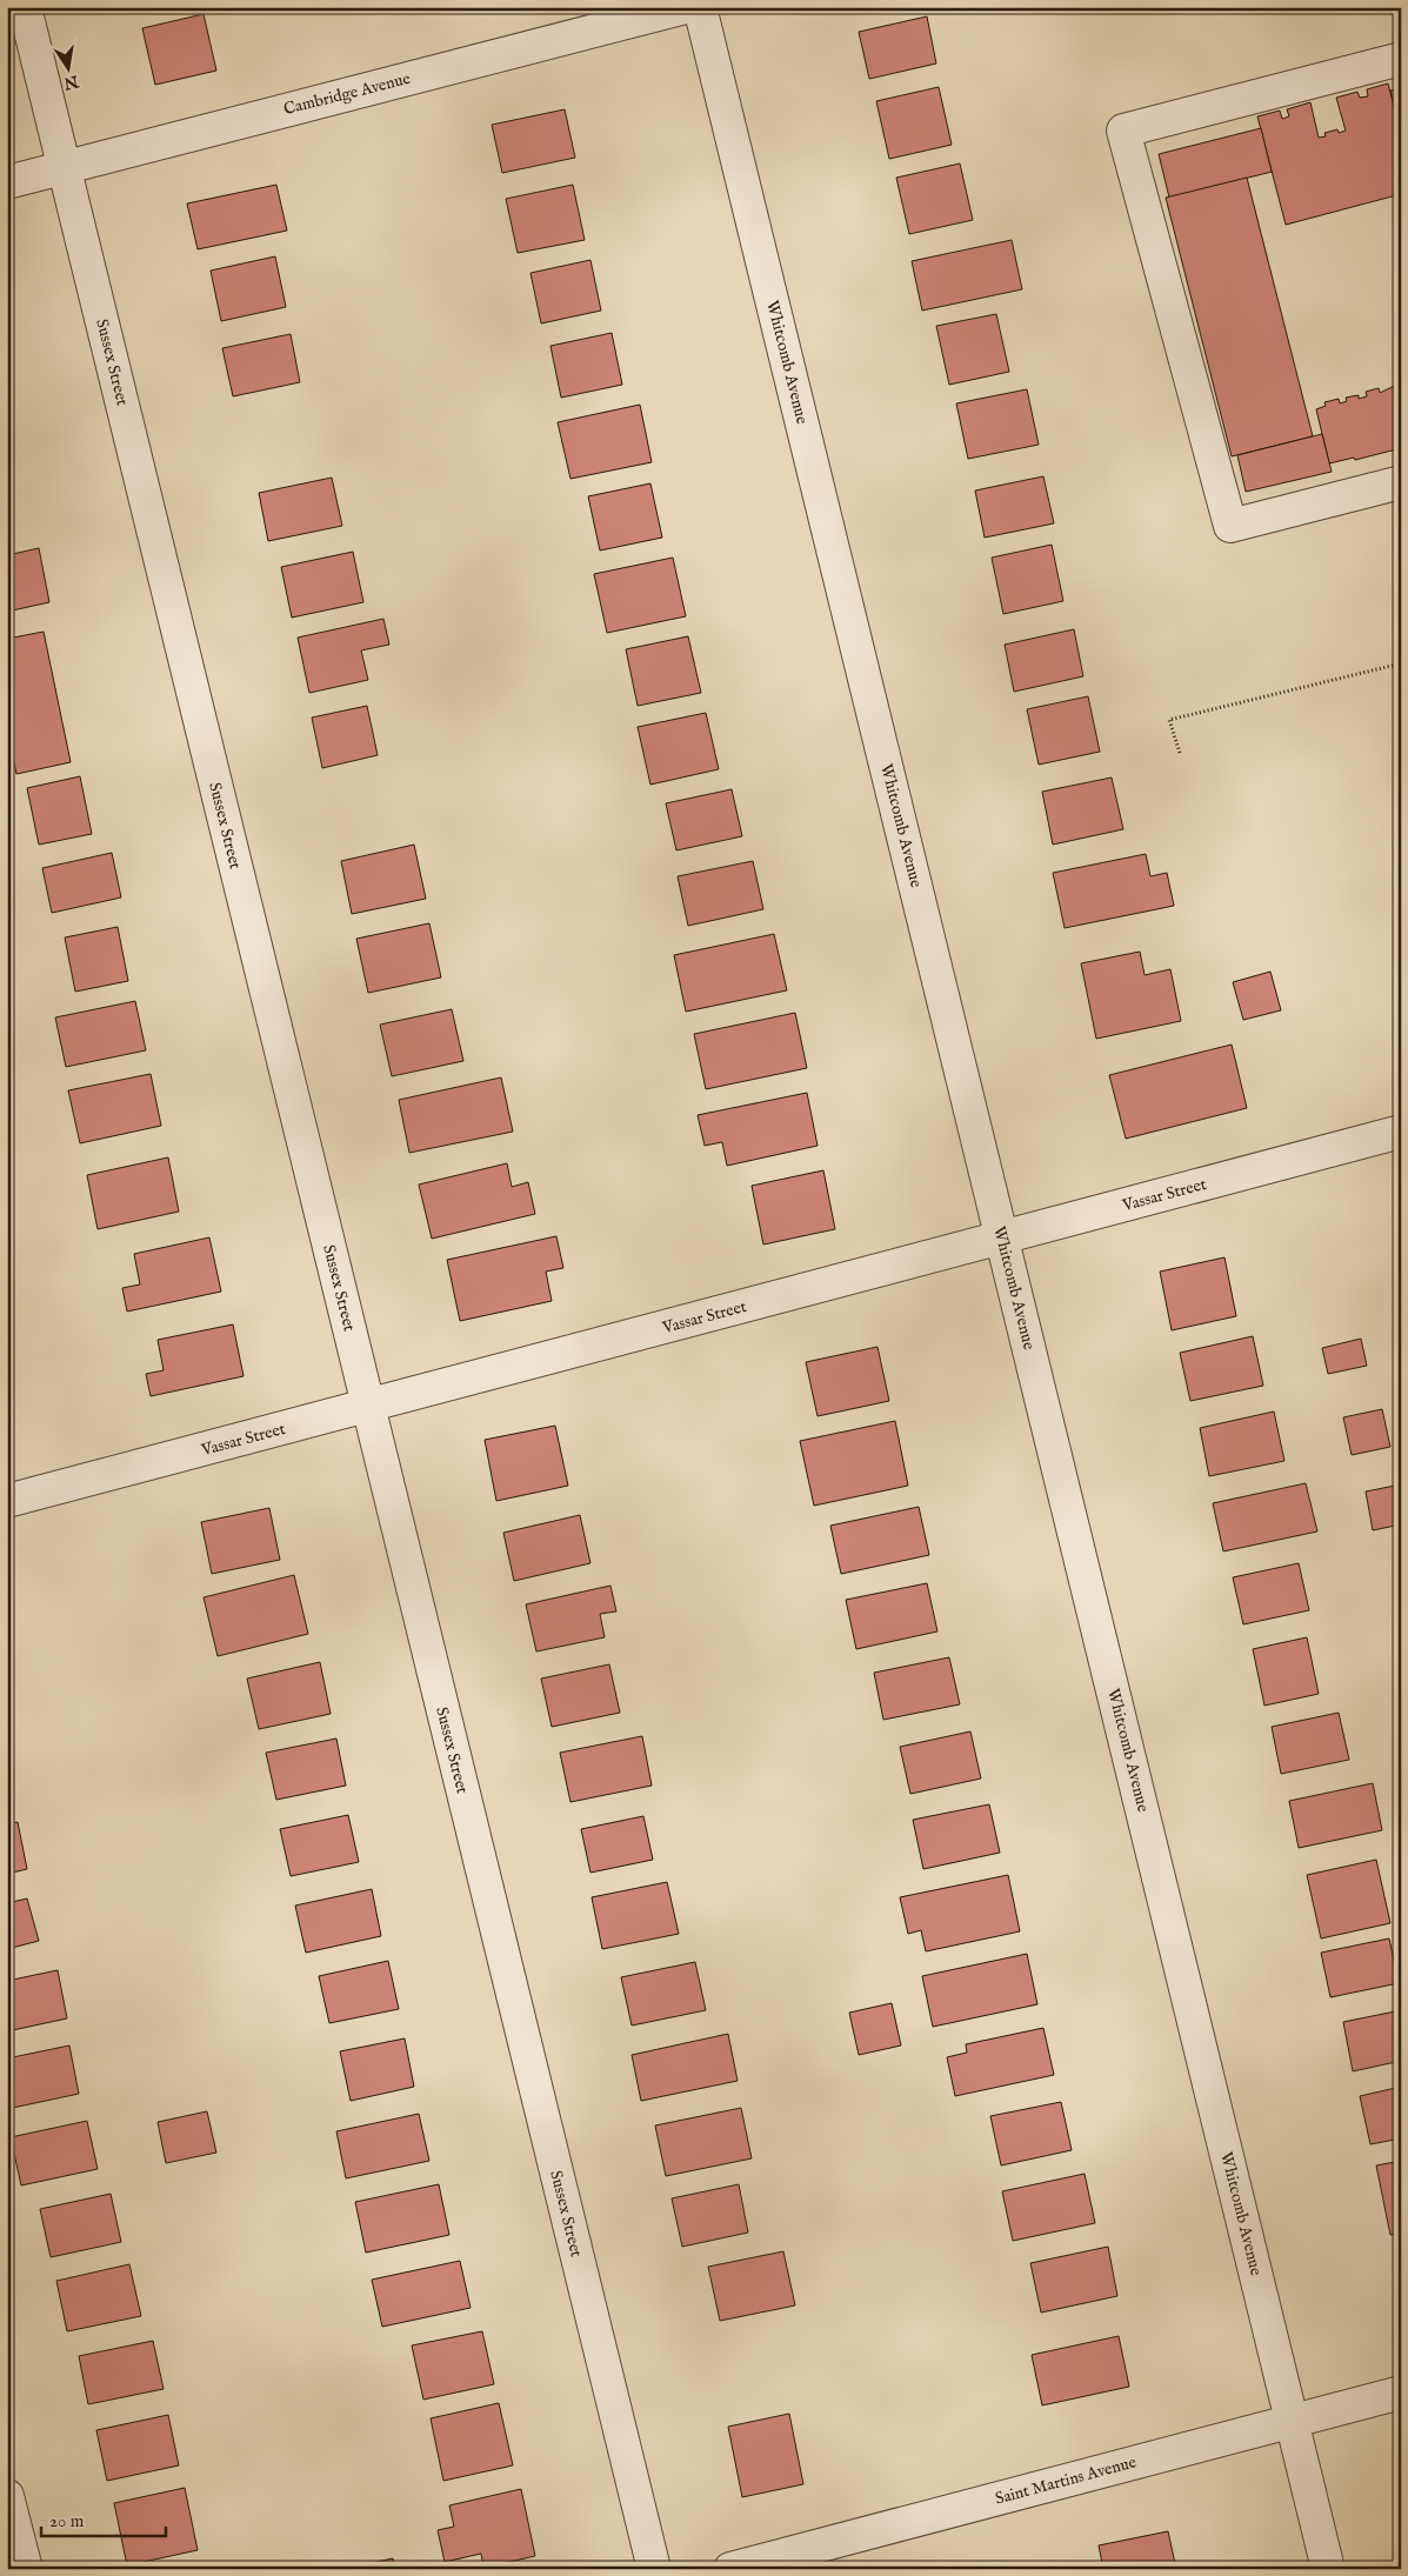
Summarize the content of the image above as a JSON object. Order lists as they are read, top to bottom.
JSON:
{
  "streets": {
    "street": [
      "Cambridge Avenue",
      "Sussex Street",
      "Whitcomb Avenue",
      "Vassar Street",
      "Saint Martins Avenue"
    ]
  },
  "crossings": [
    ["Cambridge Avenue", "Sussex Street"],
    ["Sussex Street", "Vassar Street"],
    ["Whitcomb Avenue", "Vassar Street"],
    ["Whitcomb Avenue", "Saint Martins Avenue"]
  ],
  "scale_bar": "20 m",
  "north": "bottom"
}
